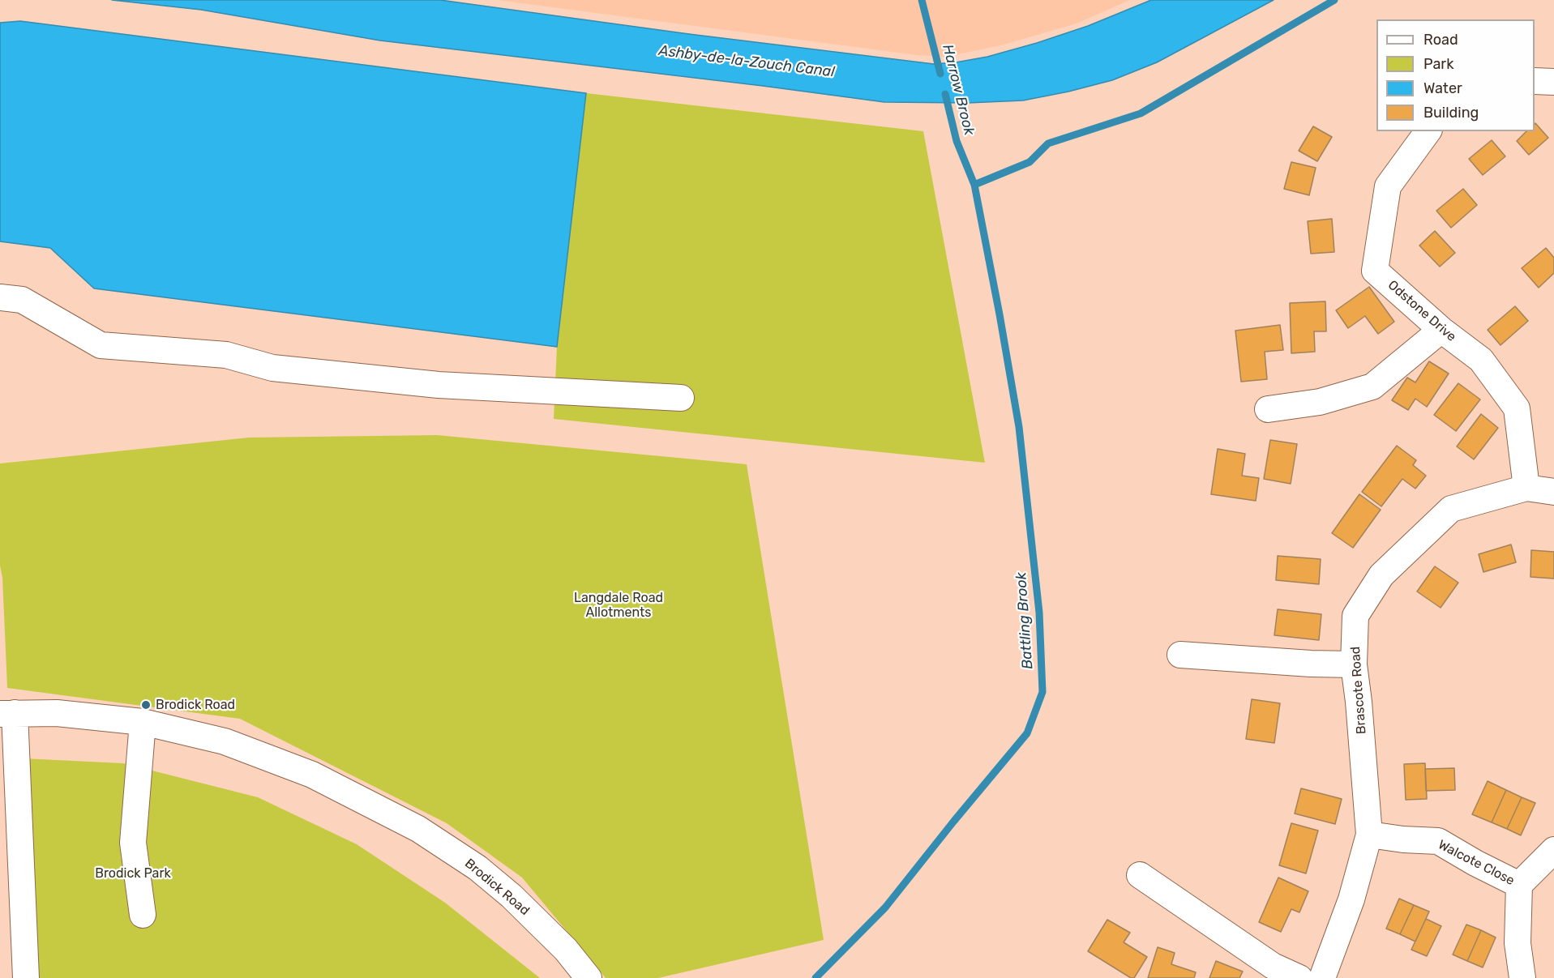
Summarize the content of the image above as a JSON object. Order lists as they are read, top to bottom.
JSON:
{
  "streets": {
    "street": [
      "Odstone Drive",
      "Brascote Road",
      "Walcote Close",
      "Brodick Road"
    ]
  },
  "crossings": [
    ["Odstone Drive", "Brascote Road"],
    ["Brascote Road", "Walcote Close"]
  ],
  "water": ["Ashby-de-la-Zouch Canal", "Harrow Brook", "Battling Brook"],
  "parks": ["Langdale Road Allotments", "Brodick Park"],
  "places": ["Brodick Road"],
  "legend": [
    "Road",
    "Park",
    "Water",
    "Building"
  ]
}
